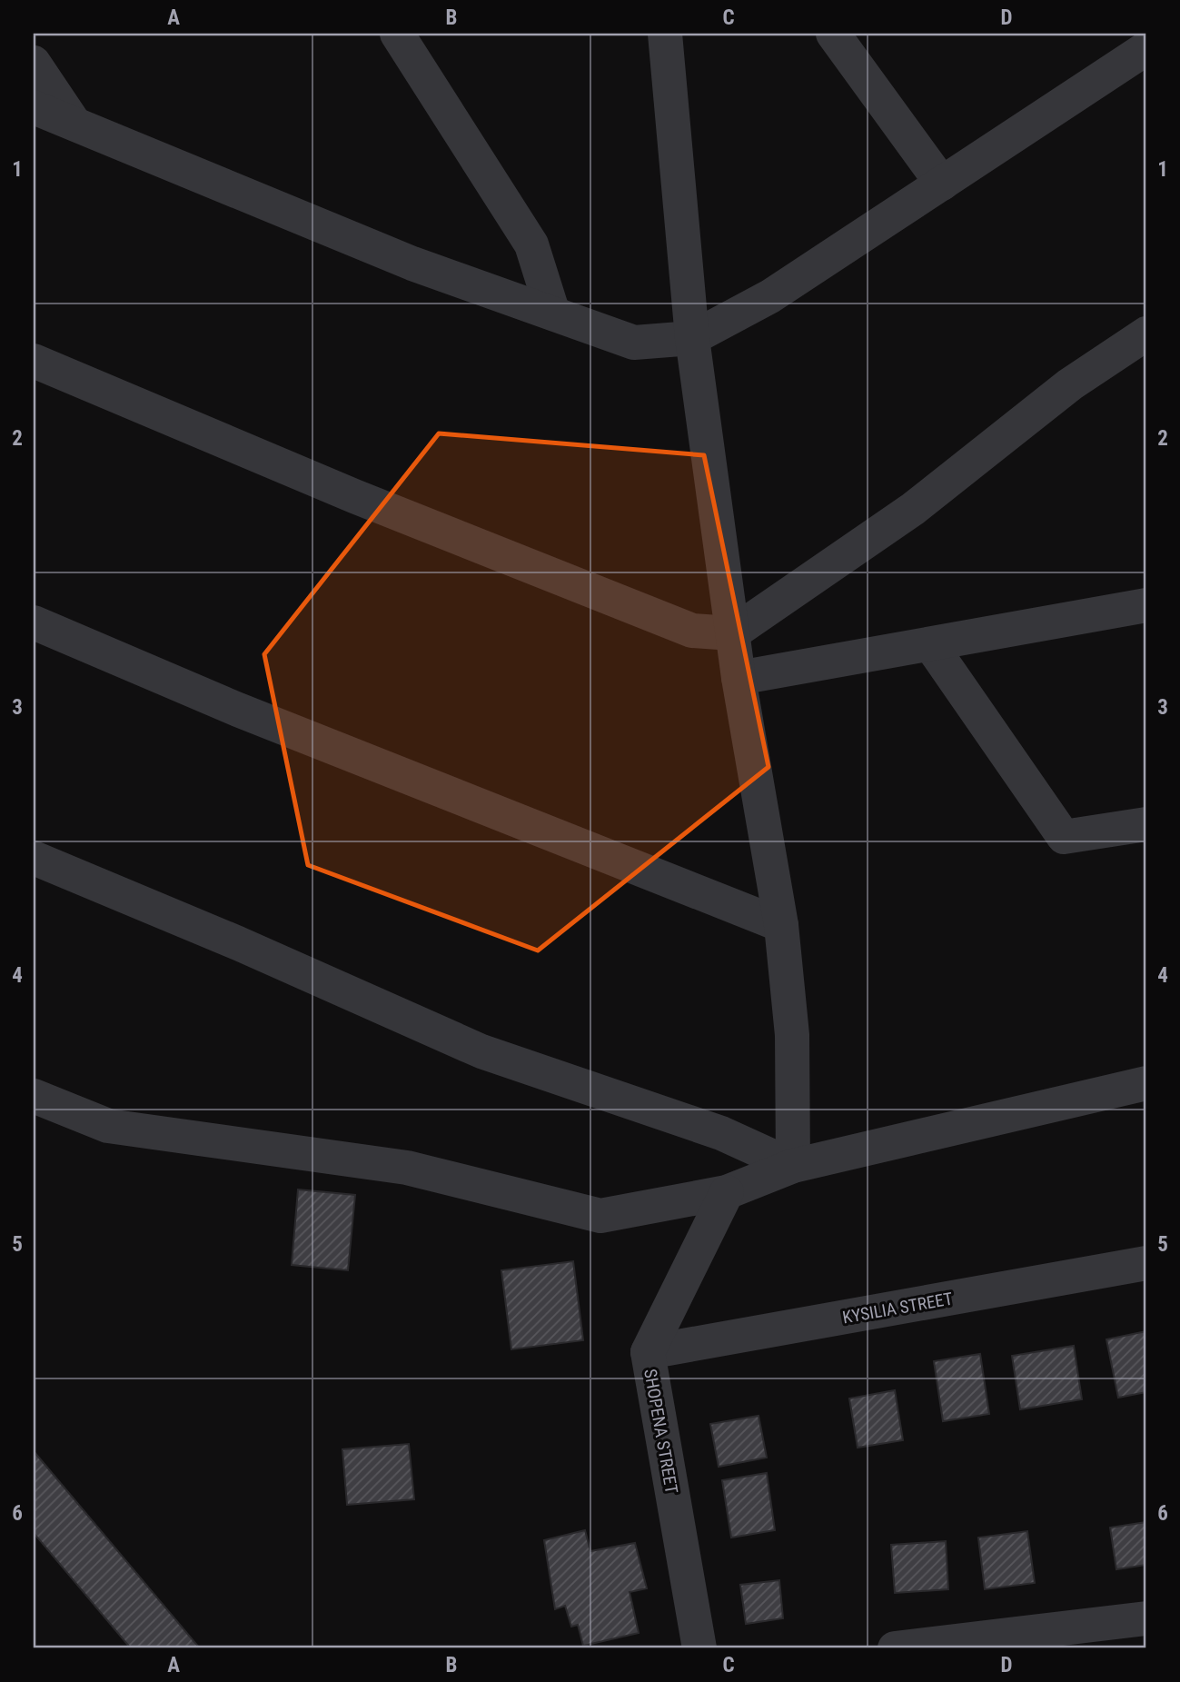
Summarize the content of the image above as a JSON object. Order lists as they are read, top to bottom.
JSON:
{
  "streets": {
    "street": ["KYSILIA STREET", "SHOPENA STREET"]
  },
  "crossings": [
    ["KYSILIA STREET", "SHOPENA STREET"]
  ],
  "grid": {
    "columns": [
      "A",
      "B",
      "C",
      "D"
    ],
    "rows": [
      "1",
      "2",
      "3",
      "4",
      "5",
      "6"
    ]
  }
}
